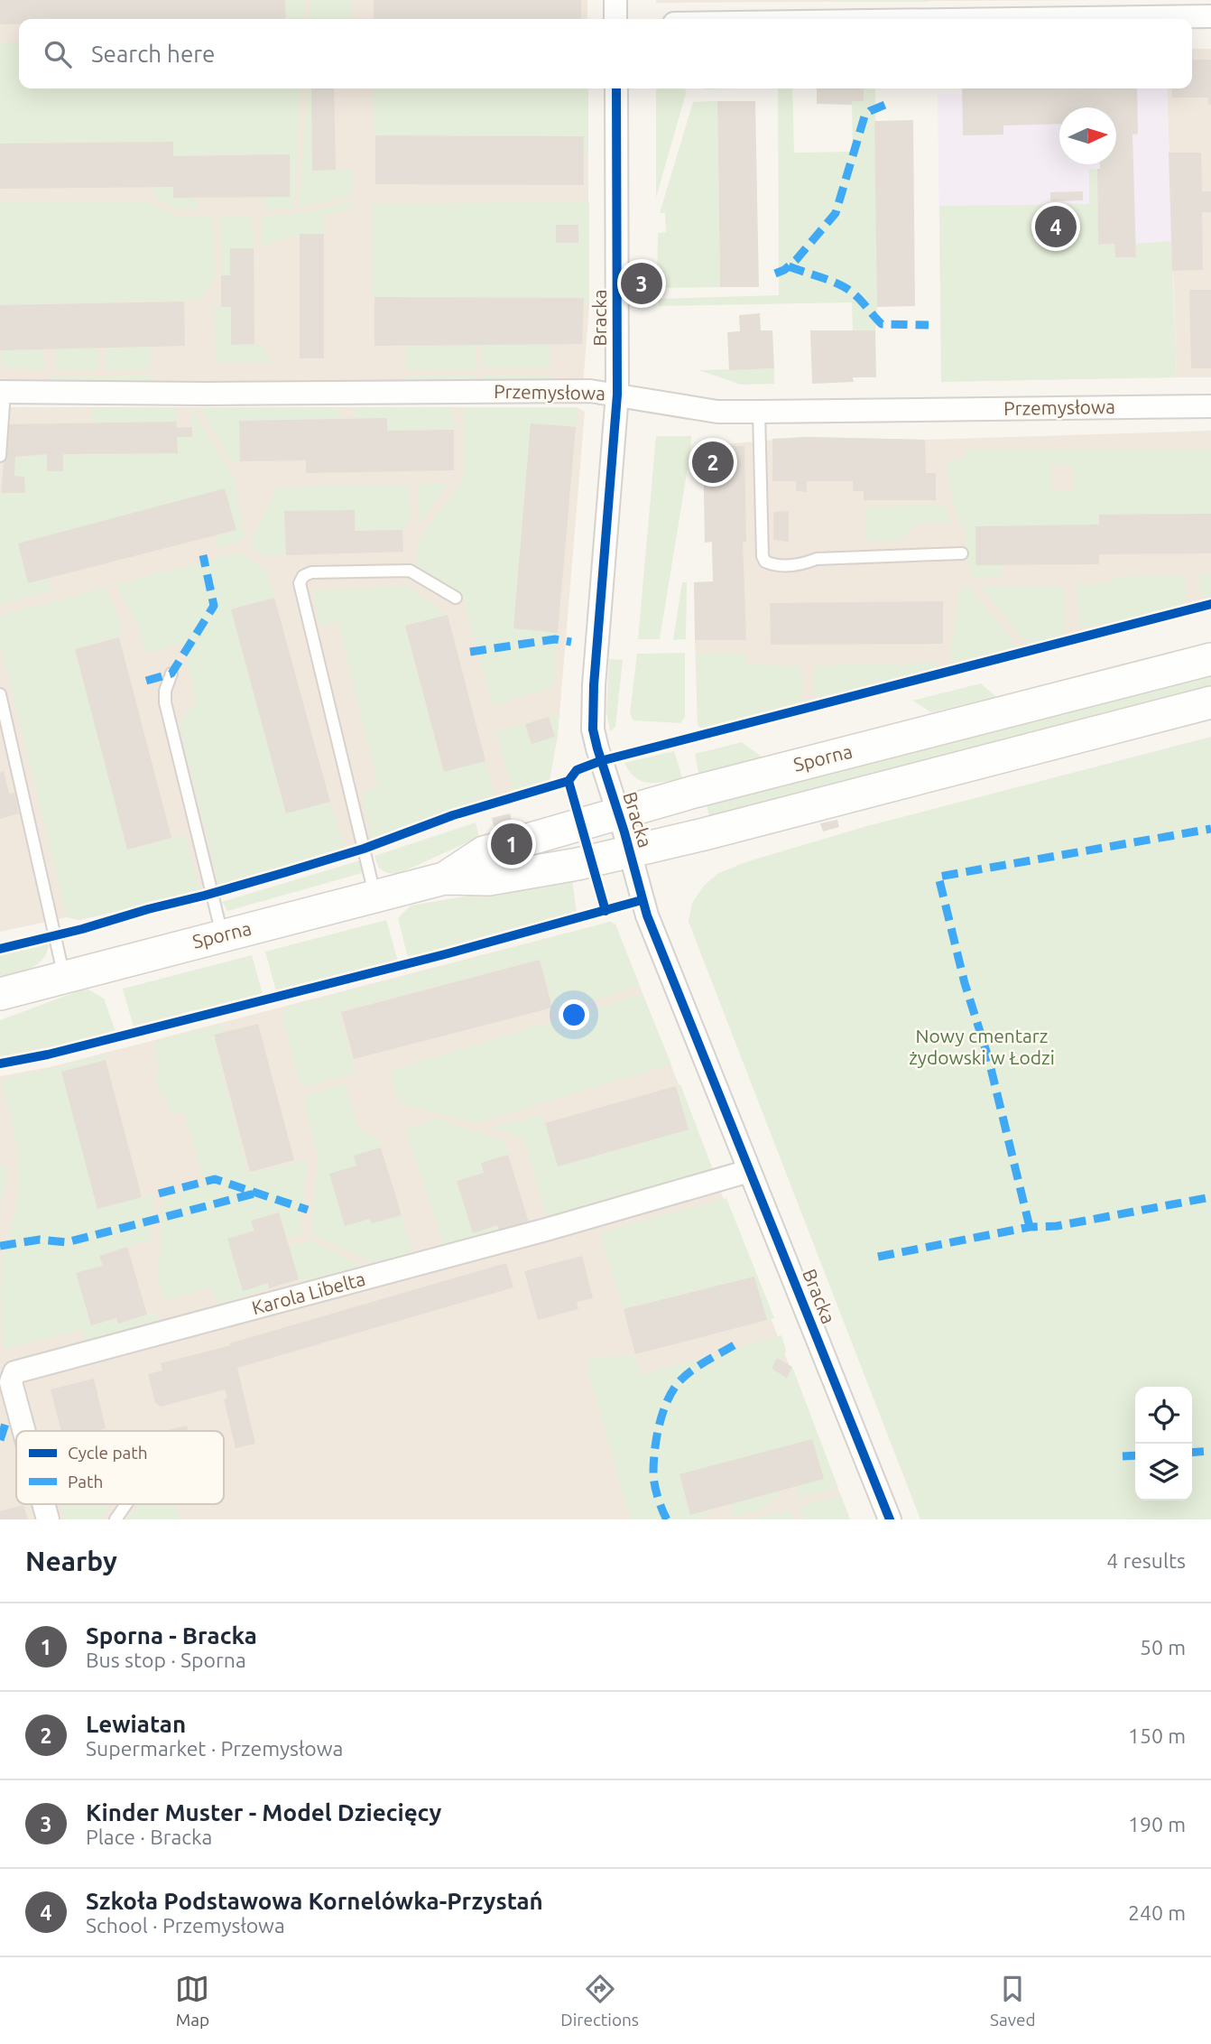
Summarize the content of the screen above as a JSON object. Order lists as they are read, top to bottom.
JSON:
{
  "streets": {
    "street": [
      "Bracka",
      "Przemysłowa",
      "Sporna",
      "Karola Libelta"
    ]
  },
  "crossings": [
    ["Bracka", "Przemysłowa"],
    ["Bracka", "Sporna"],
    ["Bracka", "Karola Libelta"]
  ],
  "parks": ["Nowy cmentarz żydowski w Łodzi"],
  "legend": ["Cycle path", "Path"],
  "north": "right",
  "page": {
    "search": "Search here",
    "pins": [
      "4",
      "3",
      "2",
      "1"
    ],
    "heading": ["Nearby", "4 results"],
    "list": [
      {
        "mark": "1",
        "name": "Sporna - Bracka",
        "note": "Bus stop · Sporna",
        "value": "50 m"
      },
      {
        "mark": "2",
        "name": "Lewiatan",
        "note": "Supermarket · Przemysłowa",
        "value": "150 m"
      },
      {
        "mark": "3",
        "name": "Kinder Muster - Model Dziecięcy",
        "note": "Place · Bracka",
        "value": "190 m"
      },
      {
        "mark": "4",
        "name": "Szkoła Podstawowa Kornelówka-Przystań",
        "note": "School · Przemysłowa",
        "value": "240 m"
      }
    ],
    "nav": ["Map", "Directions", "Saved"]
  }
}
